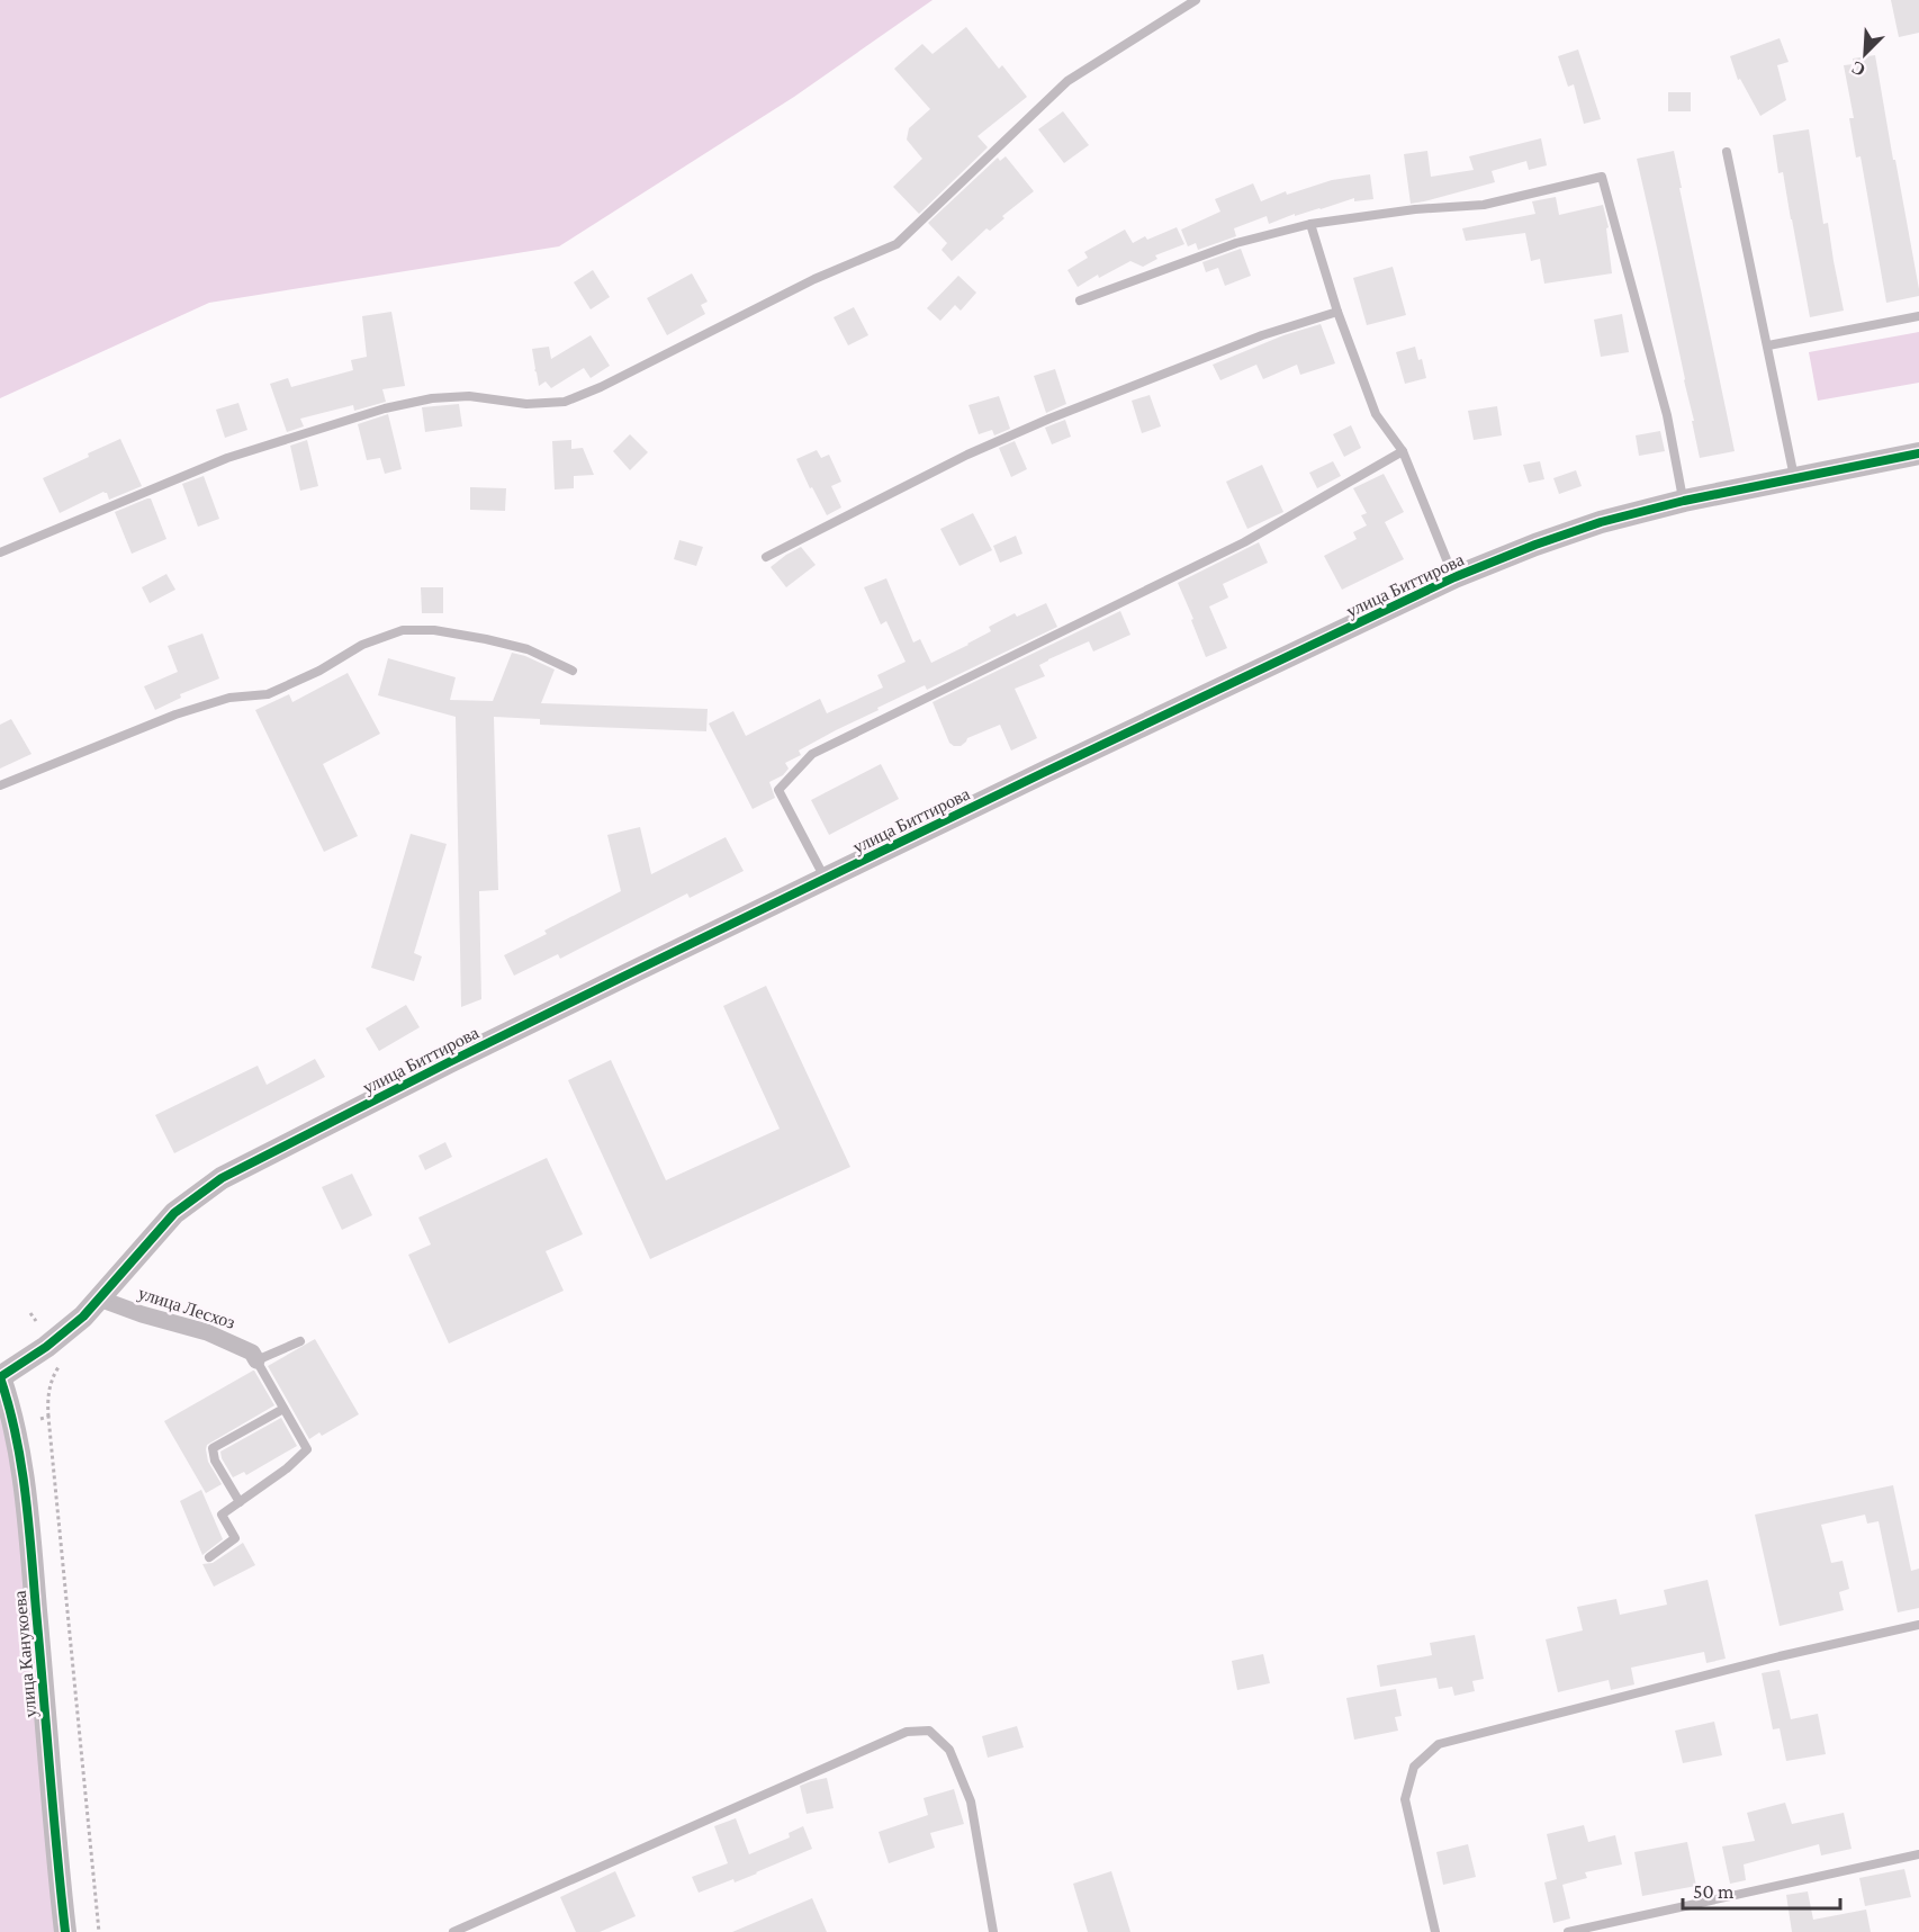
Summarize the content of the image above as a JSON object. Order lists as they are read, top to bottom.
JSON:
{
  "streets": {
    "street": ["улица Биттирова", "улица Лесхоз", "улица Канукоева"]
  },
  "crossings": [
    ["улица Биттирова", "улица Лесхоз"],
    ["улица Биттирова", "улица Канукоева"]
  ],
  "scale_bar": "50 m",
  "north": "bottom left"
}
